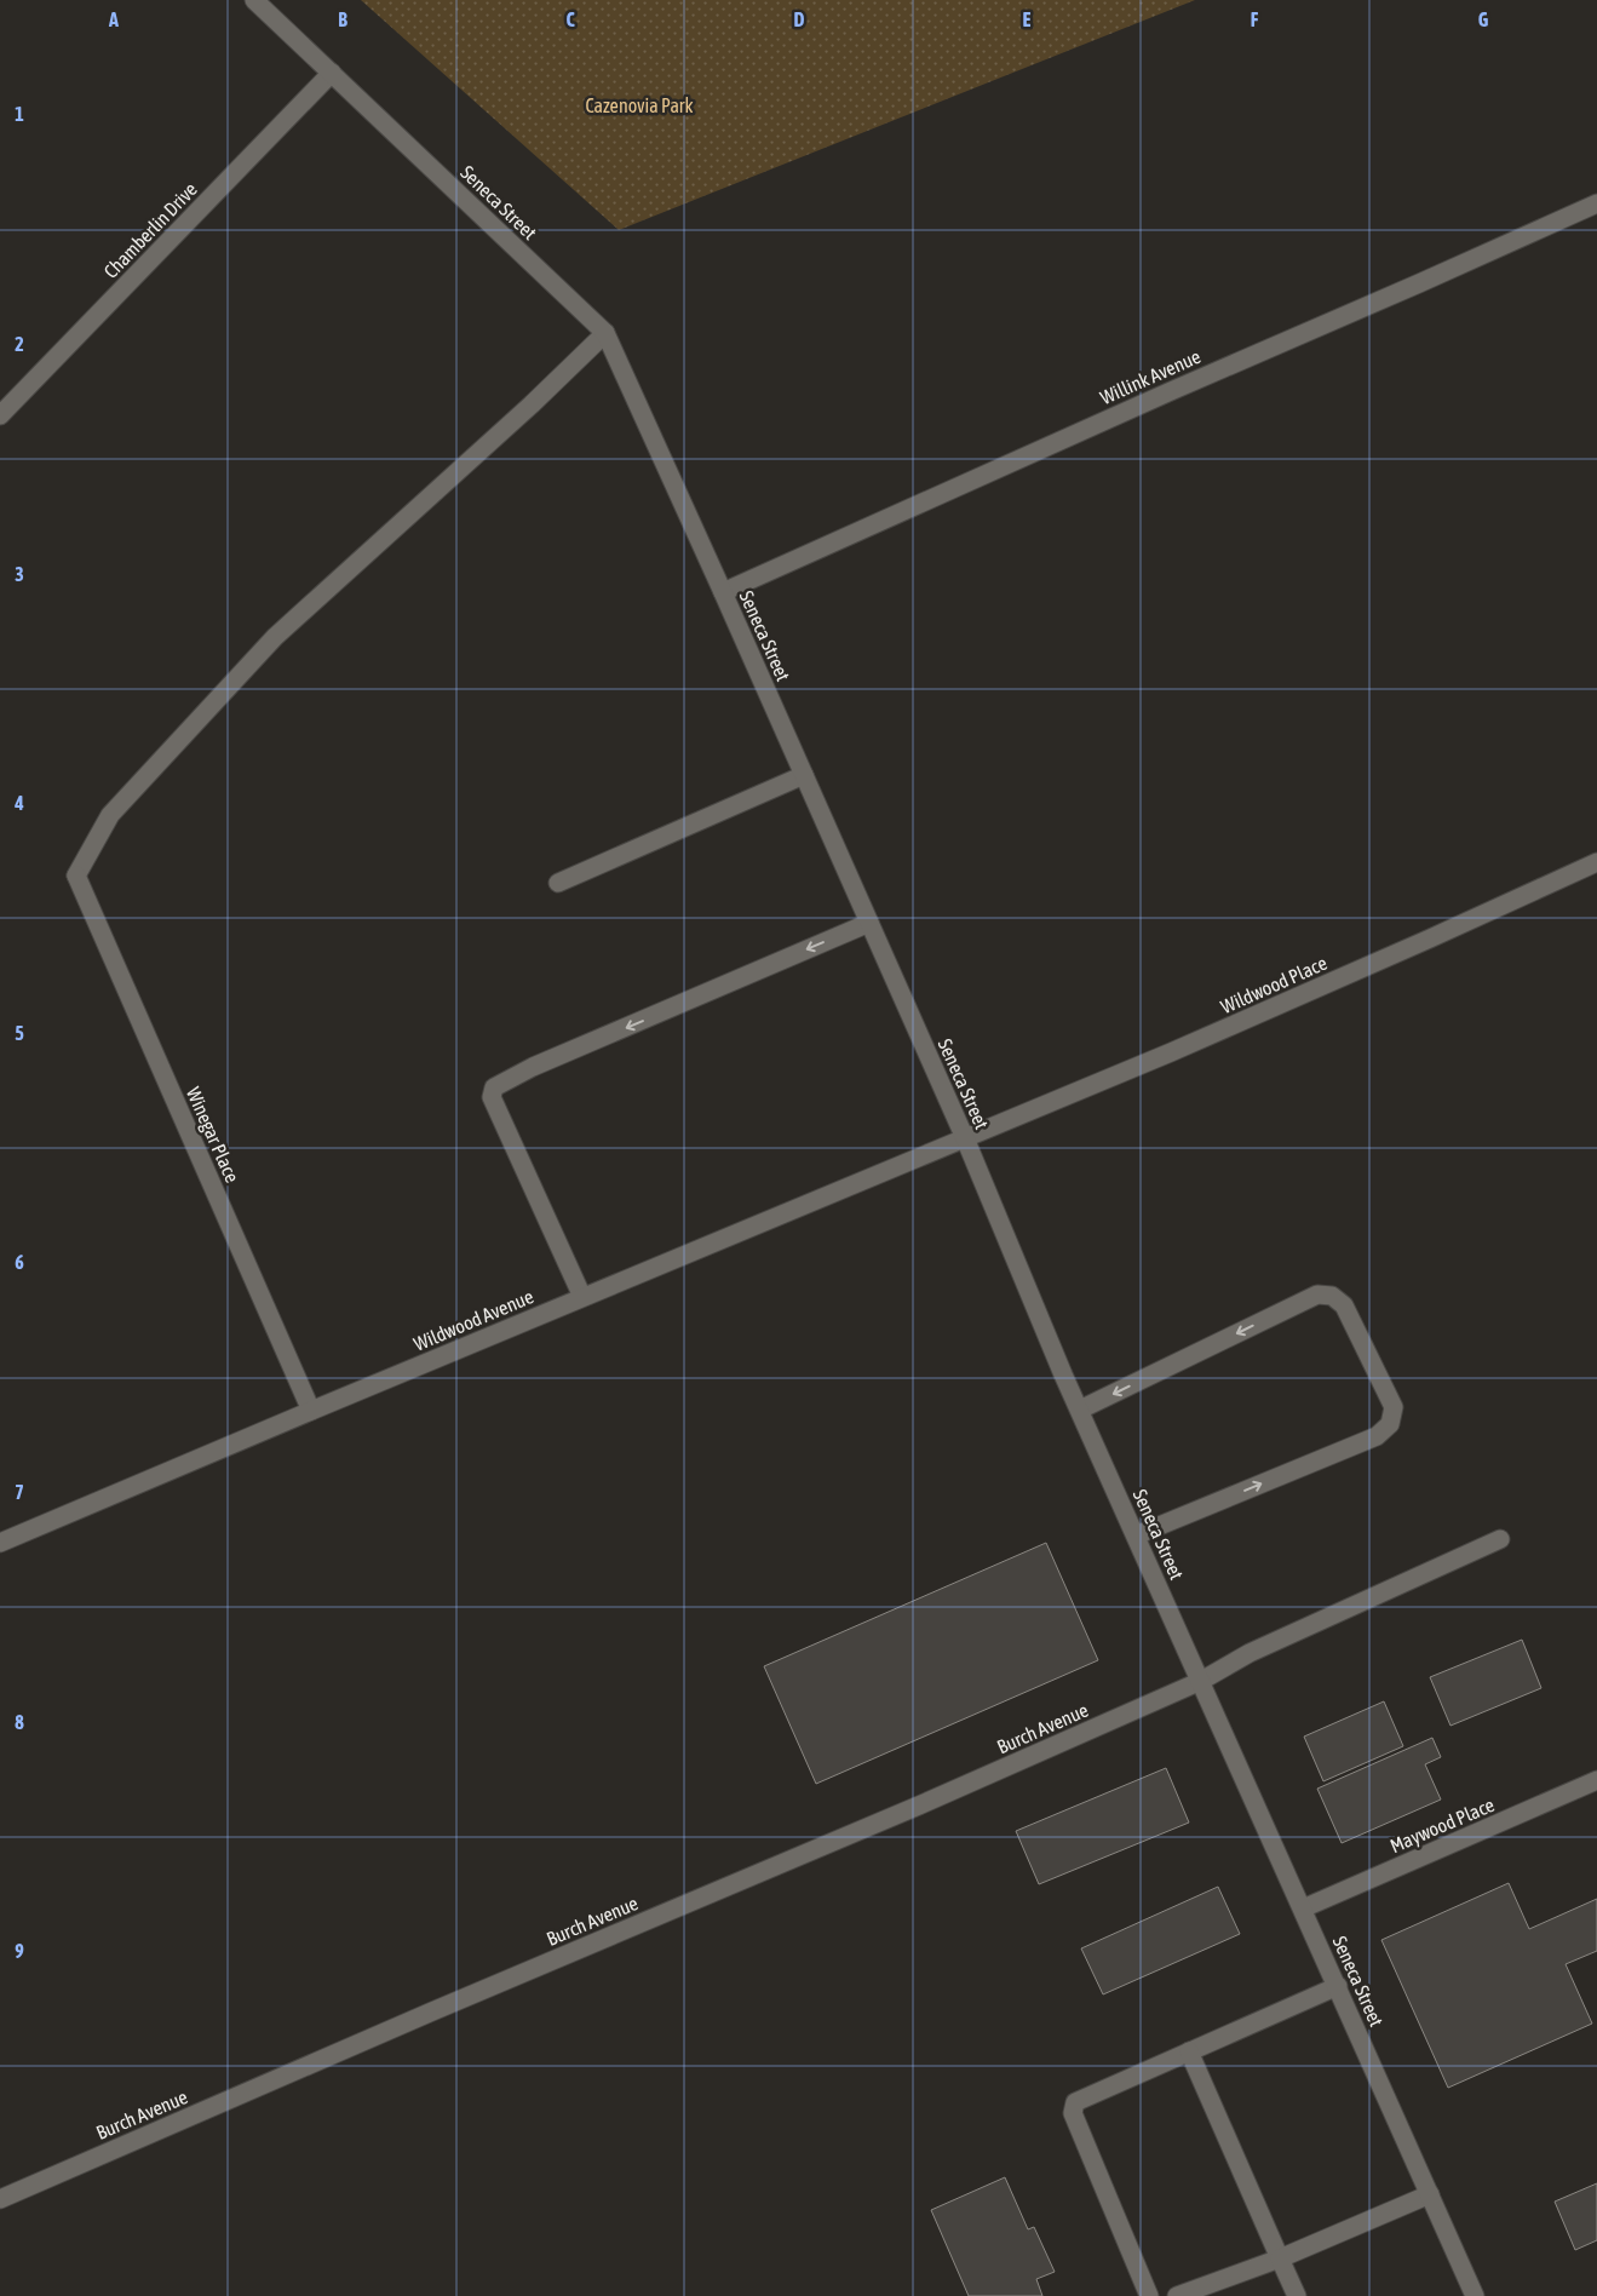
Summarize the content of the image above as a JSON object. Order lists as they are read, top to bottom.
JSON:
{
  "streets": {
    "street": [
      "Seneca Street",
      "Chamberlin Drive",
      "Willink Avenue",
      "Wildwood Place",
      "Winegar Place",
      "Wildwood Avenue",
      "Burch Avenue",
      "Maywood Place"
    ]
  },
  "crossings": [
    ["Seneca Street", "Chamberlin Drive"],
    ["Seneca Street", "Willink Avenue"],
    ["Seneca Street", "Wildwood Place"],
    ["Seneca Street", "Winegar Place"],
    ["Seneca Street", "Wildwood Avenue"],
    ["Seneca Street", "Burch Avenue"],
    ["Seneca Street", "Maywood Place"],
    ["Wildwood Place", "Wildwood Avenue"],
    ["Winegar Place", "Wildwood Avenue"]
  ],
  "parks": ["Cazenovia Park"],
  "grid": {
    "columns": [
      "A",
      "B",
      "C",
      "D",
      "E",
      "F",
      "G"
    ],
    "rows": [
      "1",
      "2",
      "3",
      "4",
      "5",
      "6",
      "7",
      "8",
      "9"
    ]
  }
}
